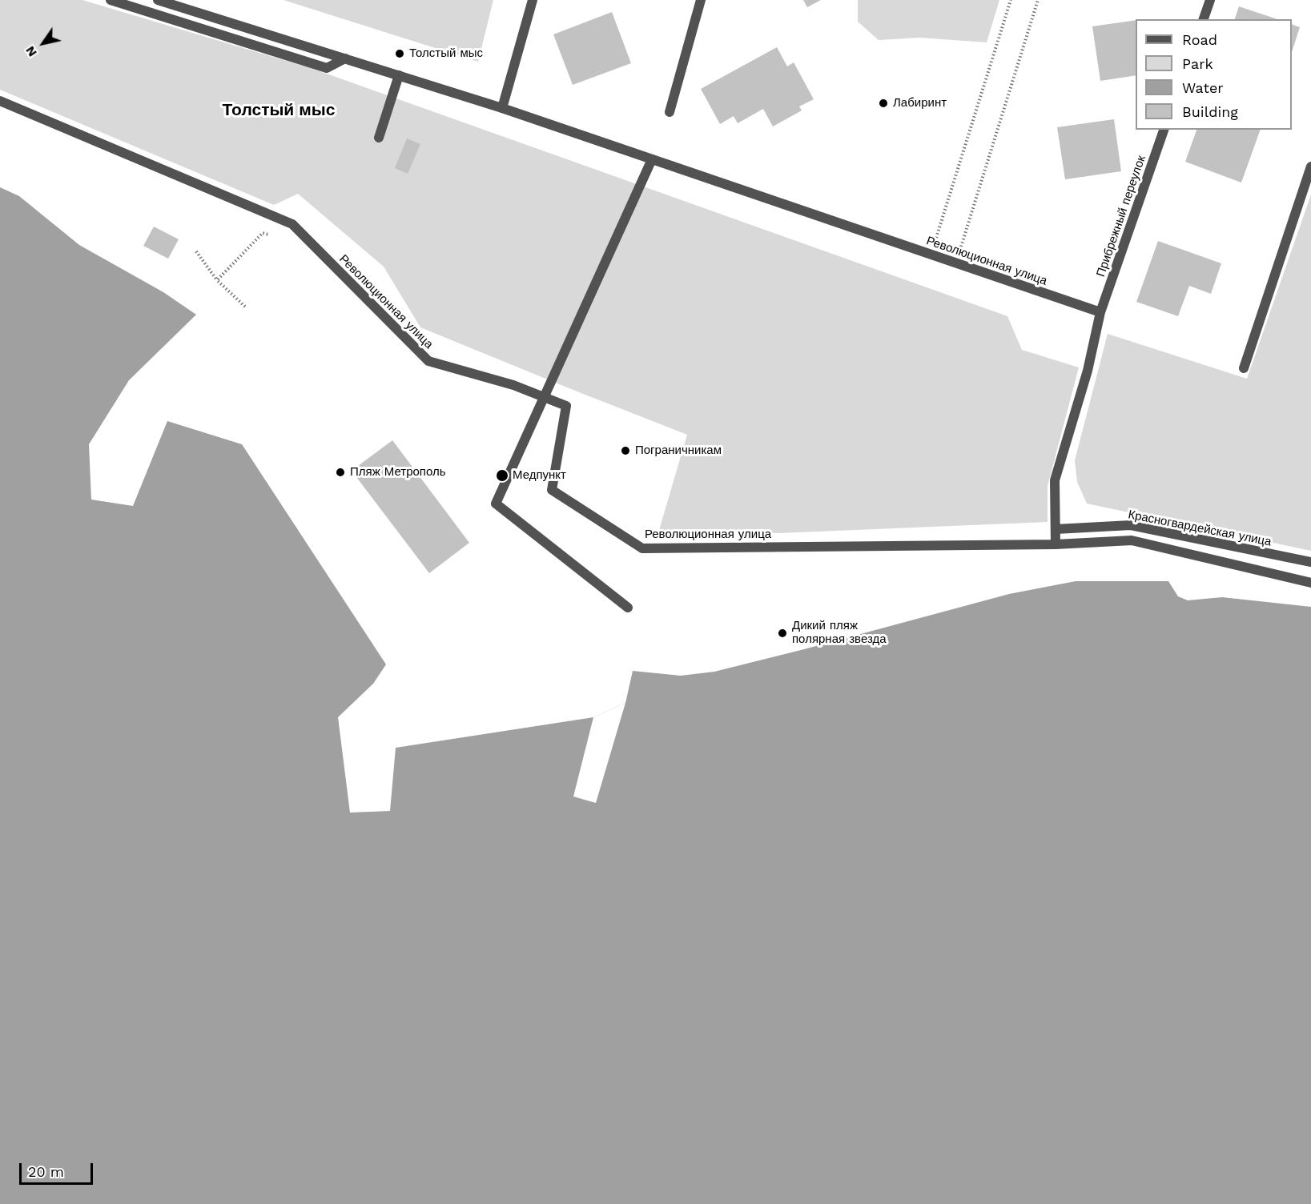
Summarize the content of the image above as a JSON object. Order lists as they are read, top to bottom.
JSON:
{
  "streets": {
    "street": ["Прибрежный переулок", "Революционная улица", "Красногвардейская улица"]
  },
  "crossings": [
    ["Прибрежный переулок", "Революционная улица"],
    ["Прибрежный переулок", "Красногвардейская улица"]
  ],
  "districts": ["Толстый мыс"],
  "places": [
    "Толстый мыс",
    "Лабиринт",
    "Пограничникам",
    "Пляж Метрополь",
    "Медпункт",
    "Дикий пляж полярная звезда"
  ],
  "legend": [
    "Road",
    "Park",
    "Water",
    "Building"
  ],
  "scale_bar": "20 m",
  "north": "bottom left"
}
